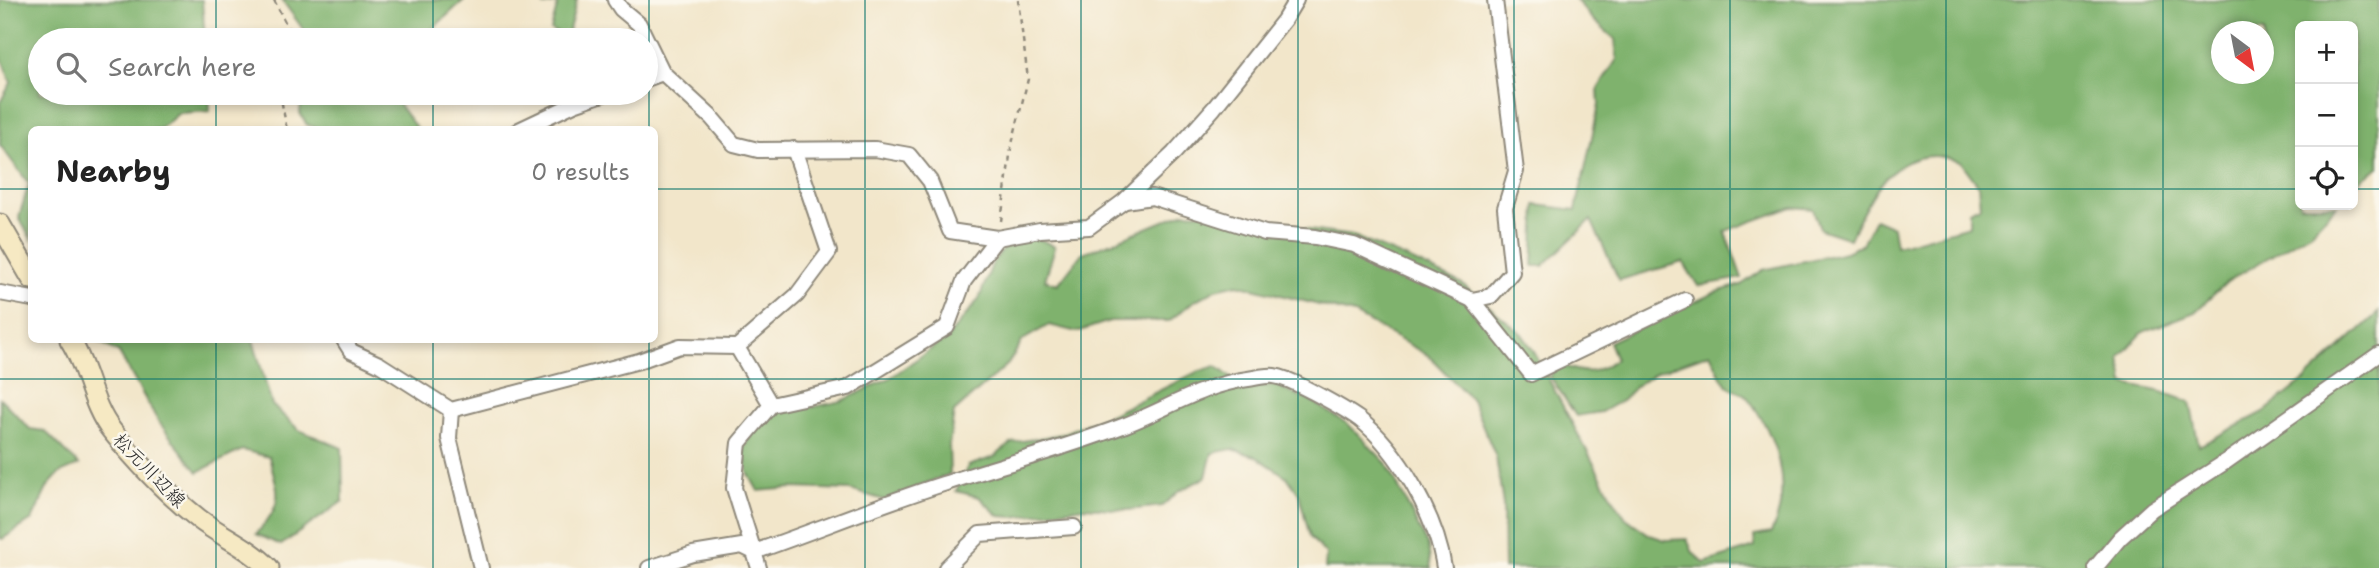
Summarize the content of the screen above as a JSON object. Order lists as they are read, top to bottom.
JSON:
{
  "streets": {
    "main road": ["松元川辺線"]
  },
  "north": "bottom right",
  "page": {
    "map_buttons": ["+", "−"],
    "search": "Search here",
    "heading": ["Nearby", "0 results"]
  }
}
